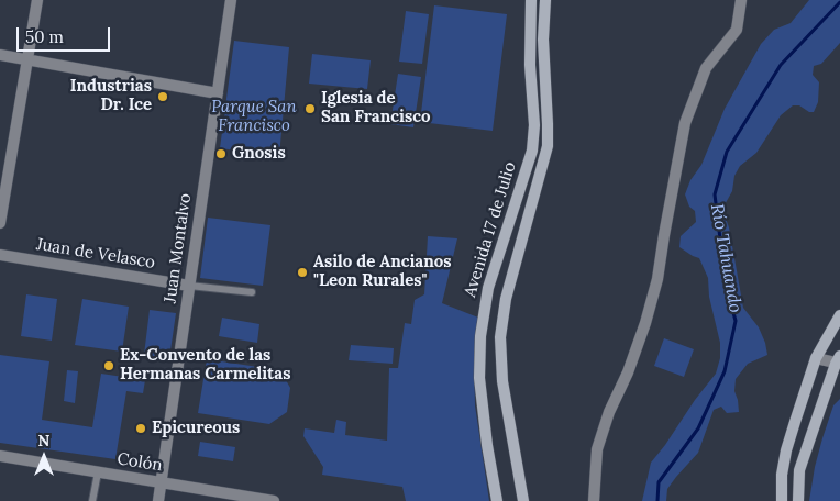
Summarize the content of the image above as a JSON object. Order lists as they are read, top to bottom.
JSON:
{
  "streets": {
    "main road": ["Avenida 17 de Julio"],
    "street": ["Juan Montalvo", "Juan de Velasco", "Colón"]
  },
  "crossings": [
    ["Juan Montalvo", "Juan de Velasco"],
    ["Juan Montalvo", "Colón"]
  ],
  "water": ["Río Tahuando"],
  "parks": ["Parque San Francisco"],
  "places": [
    "Industrias Dr. Ice",
    "Iglesia de San Francisco",
    "Gnosis",
    "Asilo de Ancianos \"Leon Rurales\"",
    "Ex-Convento de las Hermanas Carmelitas",
    "Epicureous"
  ],
  "scale_bar": "50 m",
  "north": "top"
}
